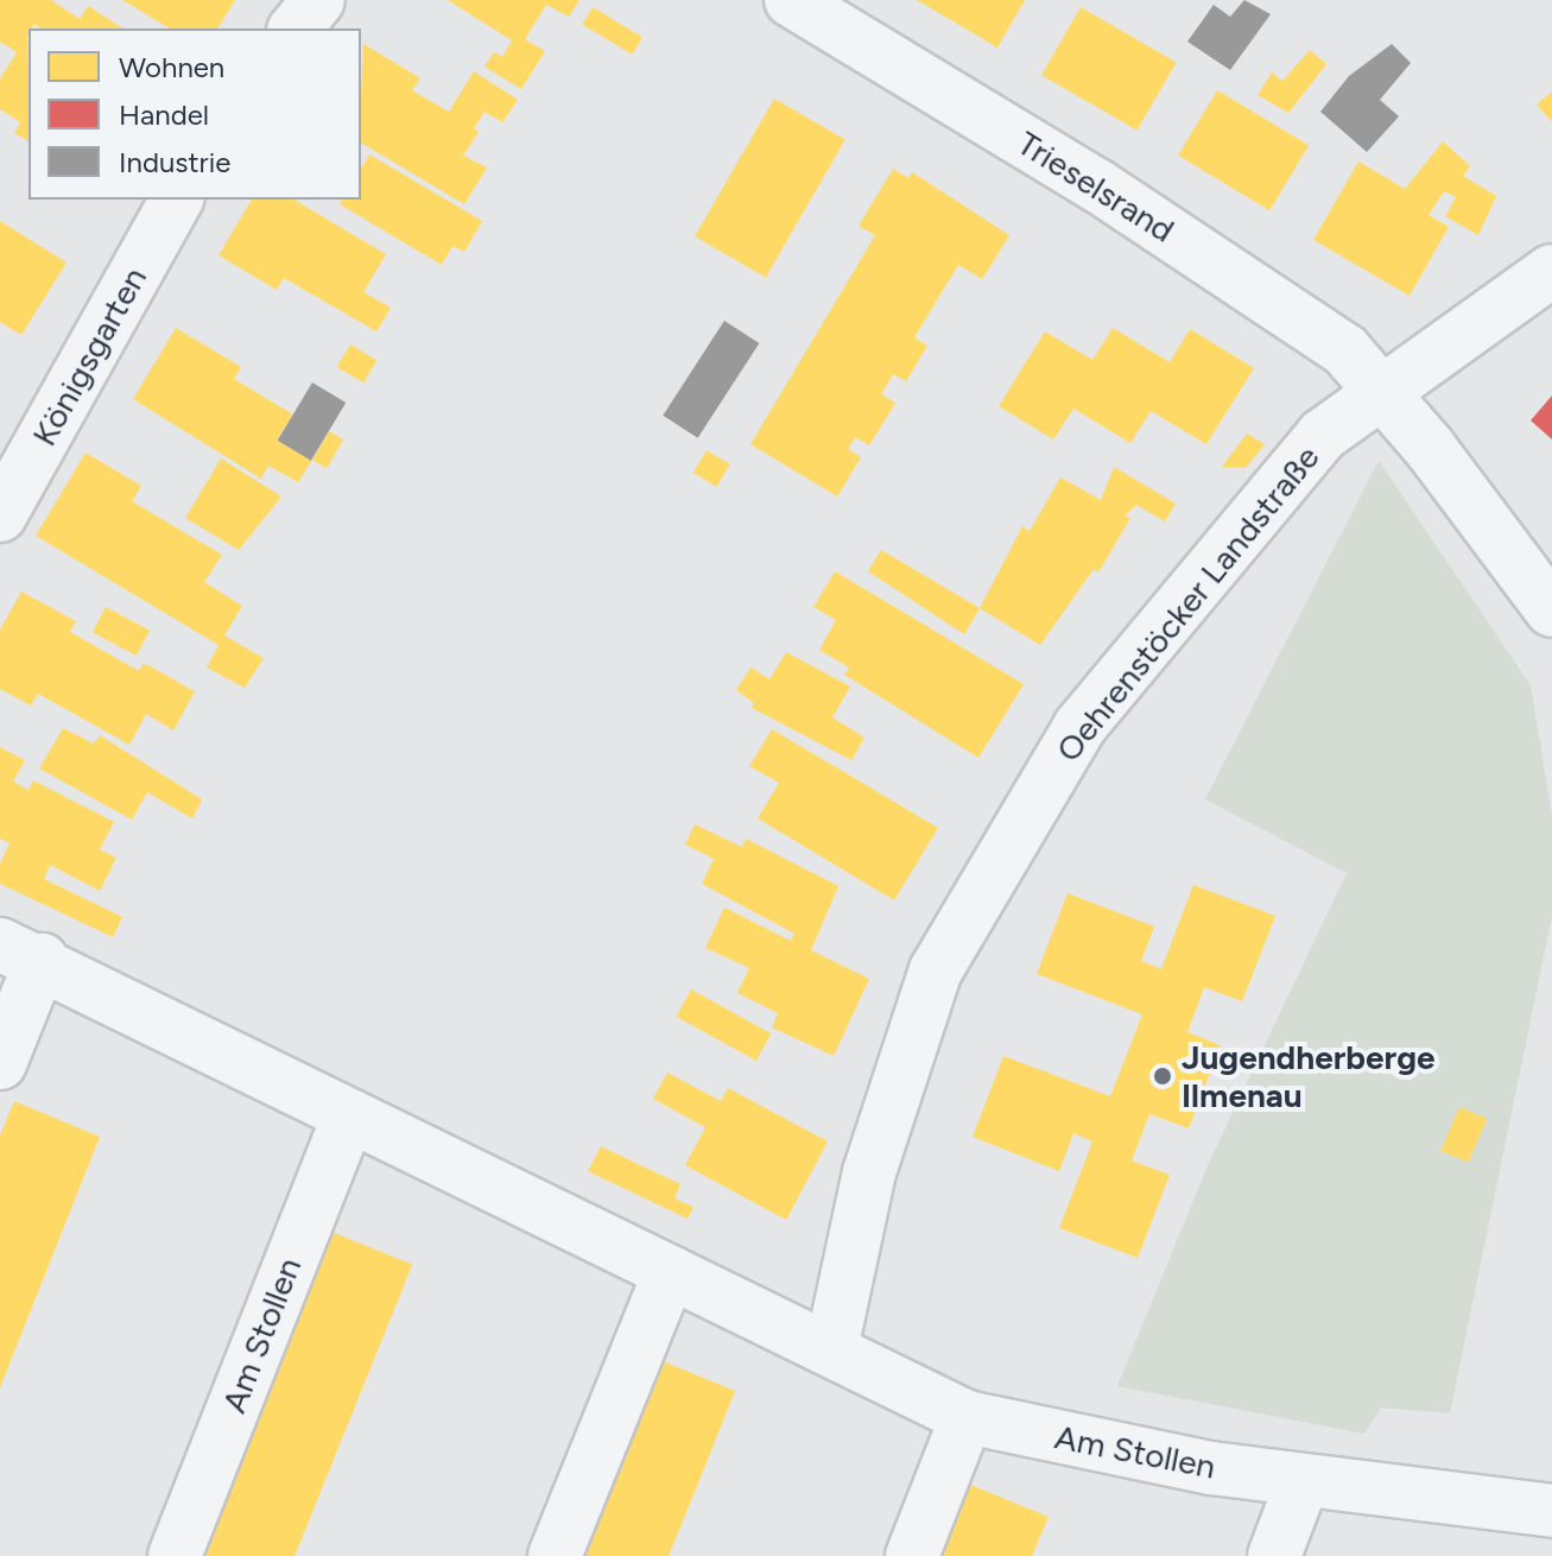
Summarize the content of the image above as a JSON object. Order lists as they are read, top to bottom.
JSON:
{
  "streets": {
    "street": [
      "Trieselsrand",
      "Königsgarten",
      "Oehrenstöcker Landstraße",
      "Am Stollen"
    ]
  },
  "crossings": [
    ["Trieselsrand", "Oehrenstöcker Landstraße"],
    ["Oehrenstöcker Landstraße", "Am Stollen"]
  ],
  "places": ["Jugendherberge Ilmenau"],
  "legend": ["Wohnen", "Handel", "Industrie"]
}
